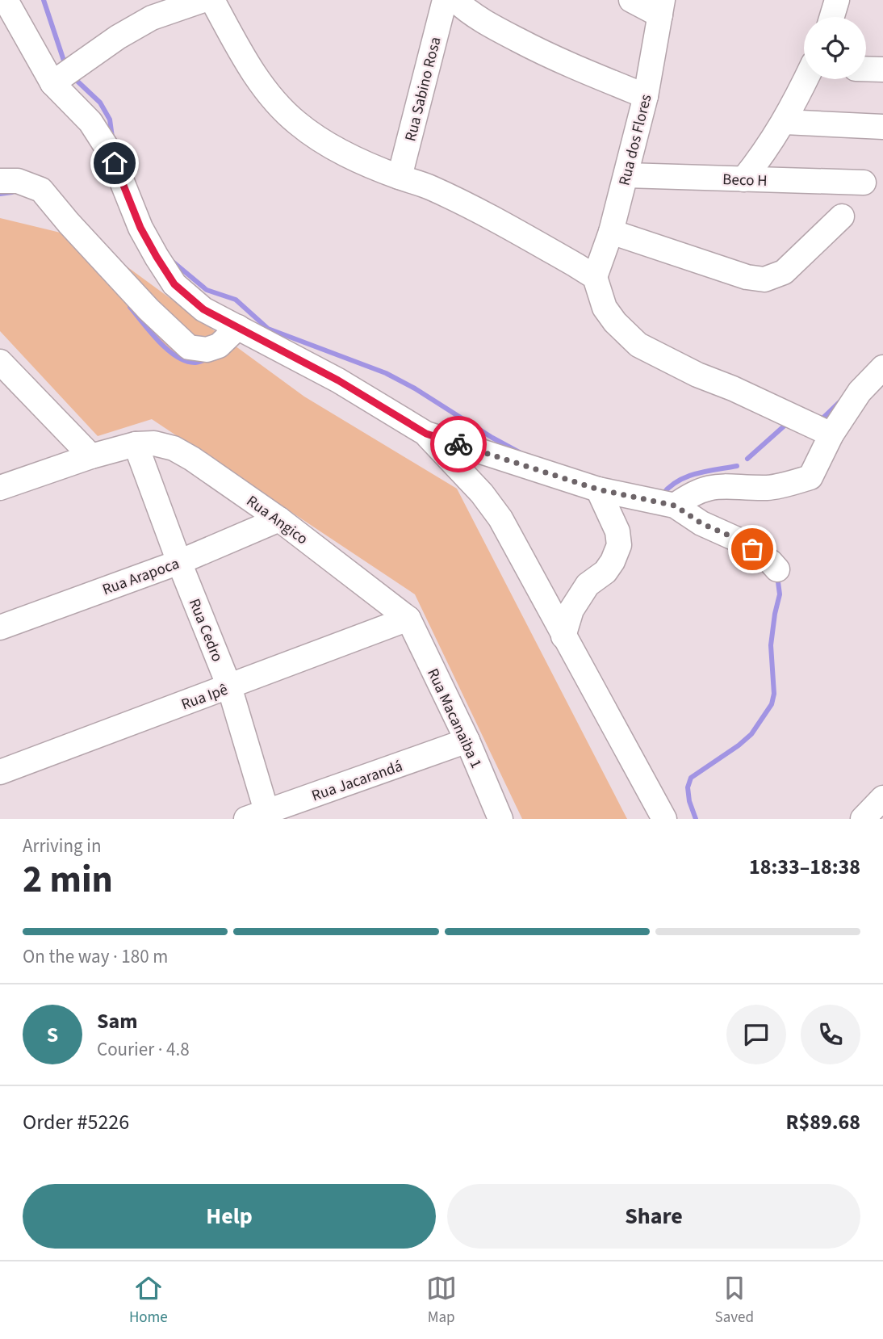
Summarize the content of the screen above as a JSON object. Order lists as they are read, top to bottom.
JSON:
{
  "streets": {
    "street": [
      "Rua Sabino Rosa",
      "Rua dos Flores",
      "Beco H",
      "Rua Angico",
      "Rua Arapoca",
      "Rua Cedro",
      "Rua Ipê",
      "Rua Macanaiba 1",
      "Rua Jacarandá"
    ]
  },
  "crossings": [
    ["Rua dos Flores", "Beco H"],
    ["Rua Angico", "Rua Arapoca"],
    ["Rua Angico", "Rua Cedro"],
    ["Rua Angico", "Rua Ipê"],
    ["Rua Angico", "Rua Macanaiba 1"],
    ["Rua Arapoca", "Rua Cedro"],
    ["Rua Cedro", "Rua Ipê"],
    ["Rua Cedro", "Rua Jacarandá"],
    ["Rua Ipê", "Rua Macanaiba 1"],
    ["Rua Macanaiba 1", "Rua Jacarandá"]
  ],
  "page": {
    "heading": ["2 min", "Arriving in", "18:33–18:38"],
    "panel": [
      "Sam",
      "Courier · 4.8",
      "Order #5226",
      "R$89.68"
    ],
    "bar": "On the way · 180 m",
    "round": "S",
    "buttons": ["Help", "Share"],
    "tabs": ["Home", "Map", "Saved"]
  }
}
